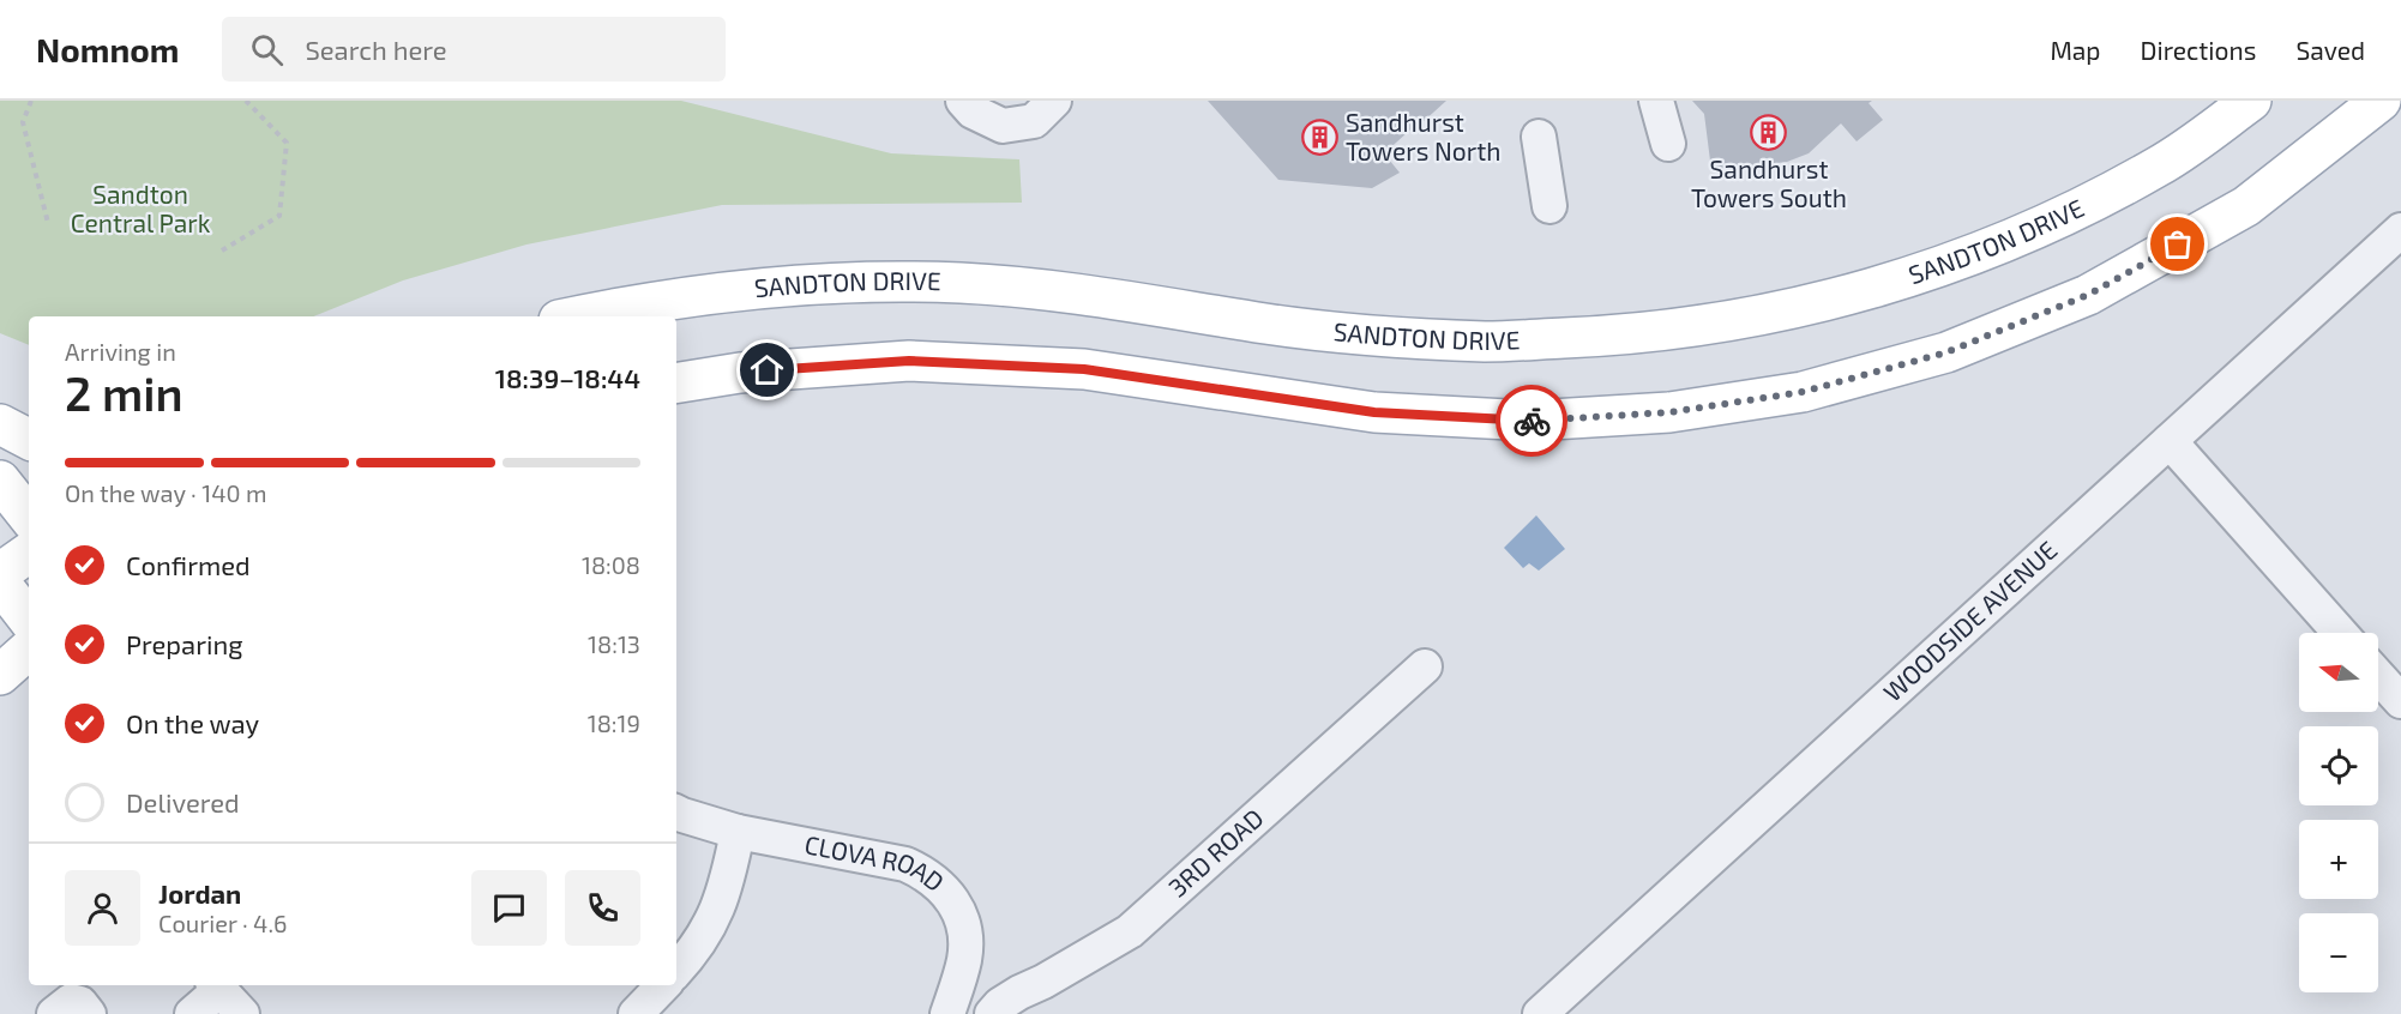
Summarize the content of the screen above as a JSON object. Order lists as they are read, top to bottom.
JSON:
{
  "streets": {
    "main road": ["SANDTON DRIVE"],
    "street": ["WOODSIDE AVENUE", "3RD ROAD", "CLOVA ROAD"]
  },
  "parks": ["Sandton Central Park"],
  "places": {
    "building": ["Sandhurst Towers South", "Sandhurst Towers North"]
  },
  "north": "left",
  "page": {
    "header": "Nomnom",
    "search": "Search here",
    "nav": ["Map", "Directions", "Saved"],
    "heading": ["2 min", "Arriving in", "18:39–18:44"],
    "panel": ["Jordan", "Courier · 4.6"],
    "bar": "On the way · 140 m",
    "list": [
      ["Confirmed", "18:08"],
      ["Preparing", "18:13"],
      ["On the way", "18:19"],
      "Delivered"
    ],
    "map_buttons": ["+", "−"]
  }
}
